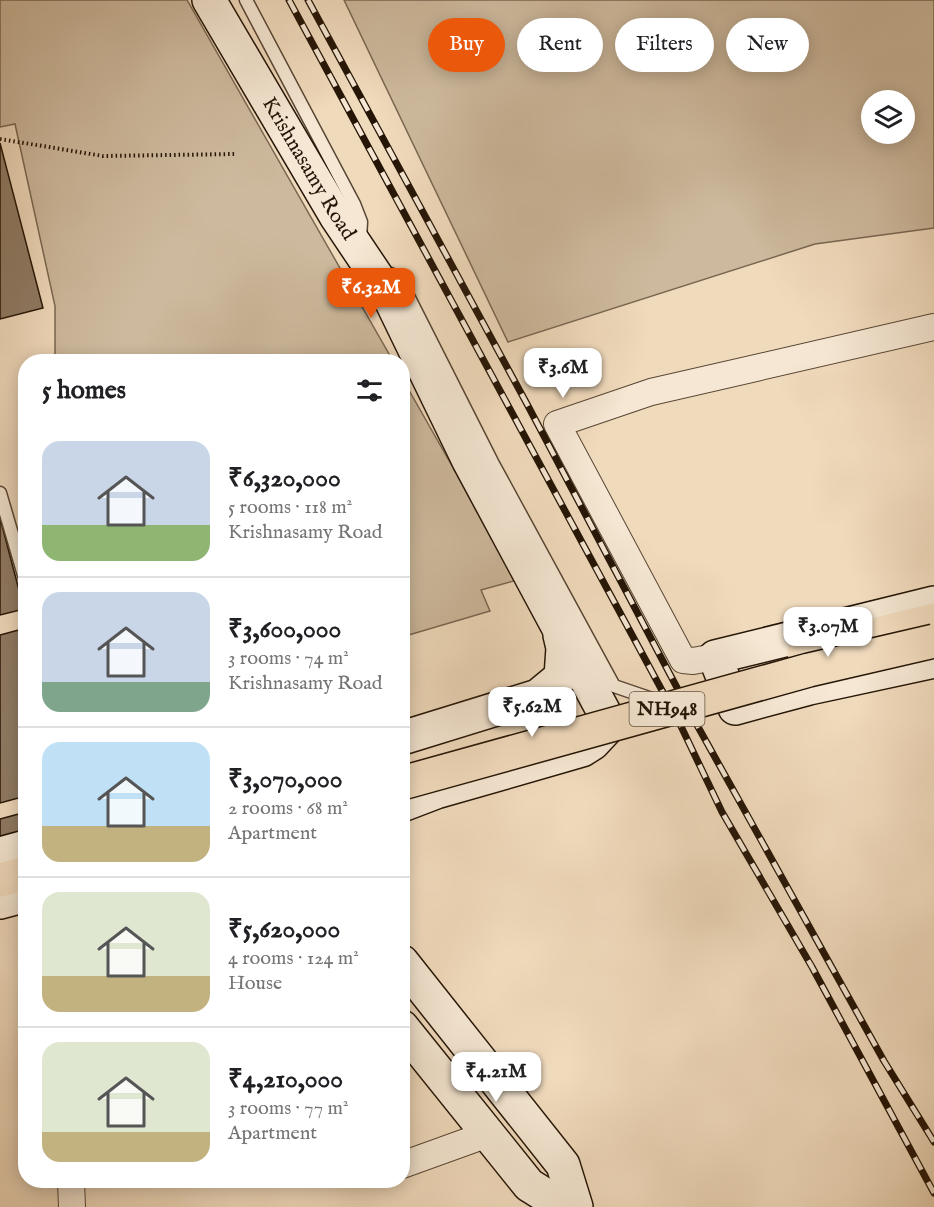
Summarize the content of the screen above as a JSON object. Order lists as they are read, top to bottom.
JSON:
{
  "streets": {
    "highway": ["NH948"],
    "main road": ["Krishnasamy Road"]
  },
  "page": {
    "chip": [
      "Buy",
      "Rent",
      "Filters",
      "New"
    ],
    "price": [
      "₹6.32M",
      "₹3.6M",
      "₹3.07M",
      "₹5.62M",
      "₹4.21M"
    ],
    "heading": "5 homes",
    "list": [
      {
        "name": "₹6,320,000",
        "note": "5 rooms · 118 m² · Krishnasamy Road"
      },
      {
        "name": "₹3,600,000",
        "note": "3 rooms · 74 m² · Krishnasamy Road"
      },
      {
        "name": "₹3,070,000",
        "note": "2 rooms · 68 m² · Apartment"
      },
      {
        "name": "₹5,620,000",
        "note": "4 rooms · 124 m² · House"
      },
      {
        "name": "₹4,210,000",
        "note": "3 rooms · 77 m² · Apartment"
      }
    ]
  }
}
